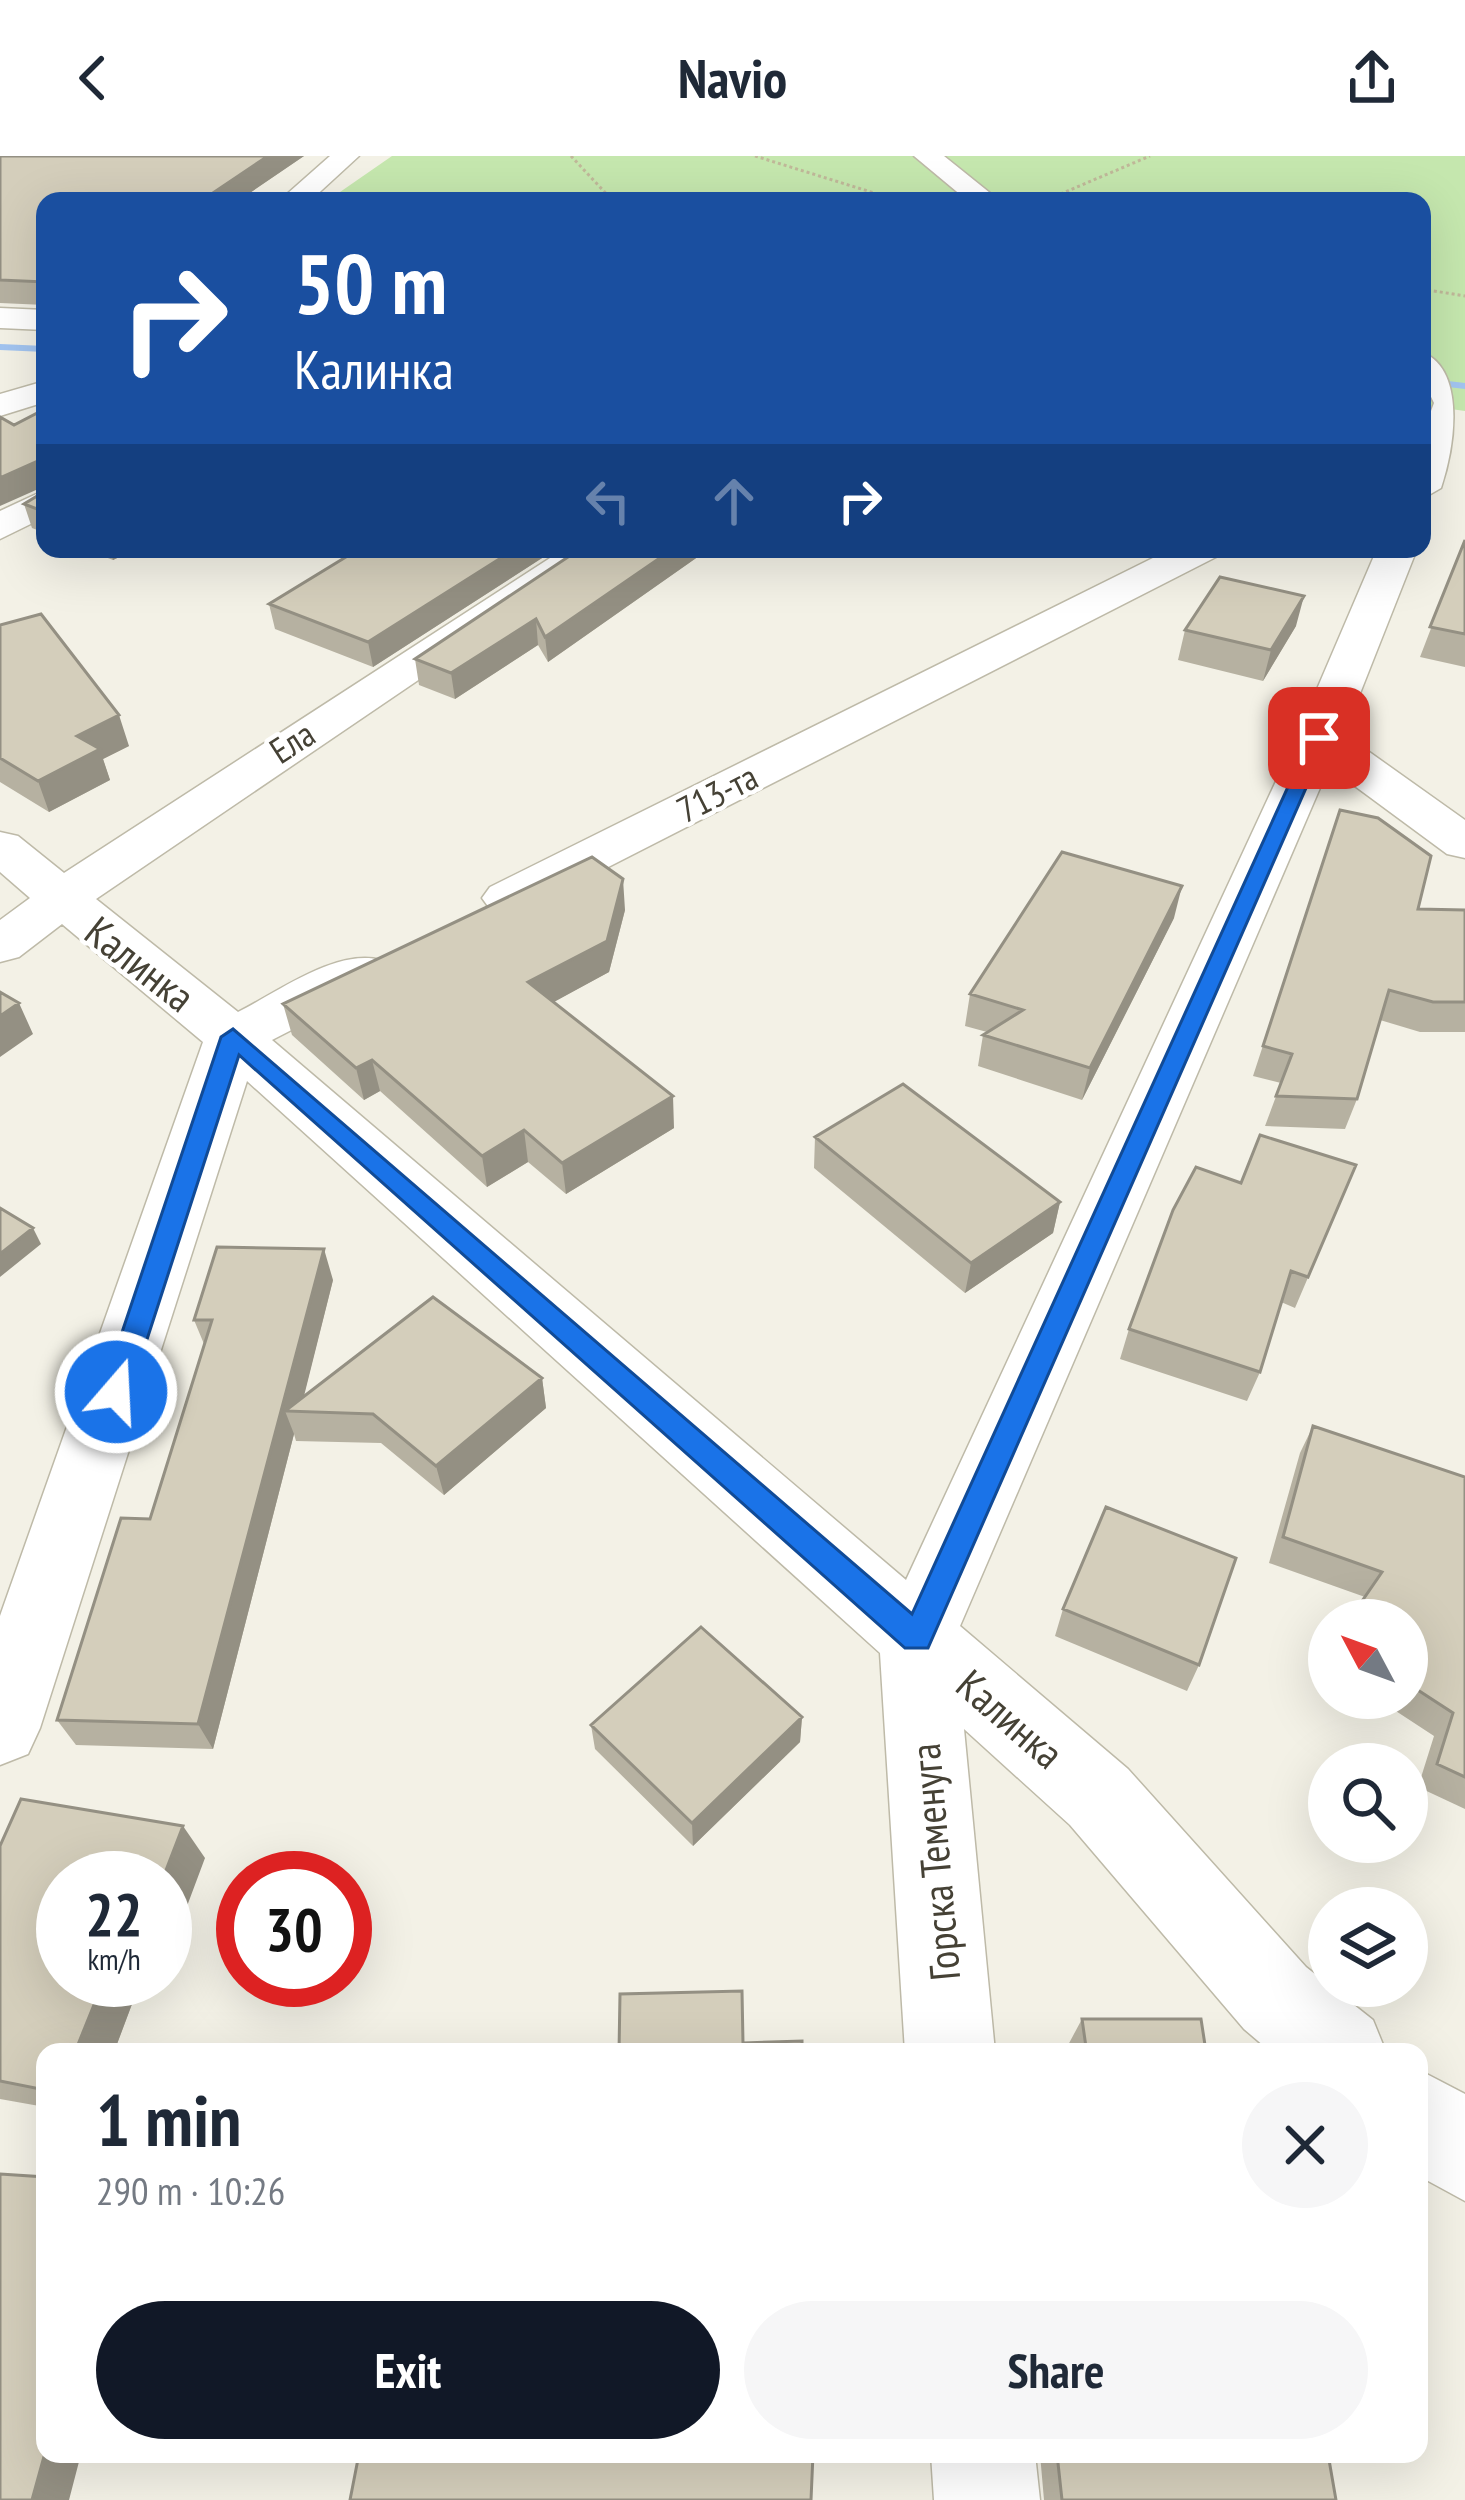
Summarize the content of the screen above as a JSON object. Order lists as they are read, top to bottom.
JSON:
{
  "streets": {
    "street": [
      "Ела",
      "713-та",
      "Калинка",
      "Горска Теменуга"
    ]
  },
  "crossings": [
    ["Ела", "Калинка"],
    ["Калинка", "Горска Теменуга"]
  ],
  "north": "top left",
  "page": {
    "header": "Navio",
    "turn": ["50 m", "Калинка"],
    "speed": "22 km/h",
    "limit": "30",
    "heading": ["1 min", "290 m · 10:26"],
    "buttons": ["Exit", "Share"]
  }
}
